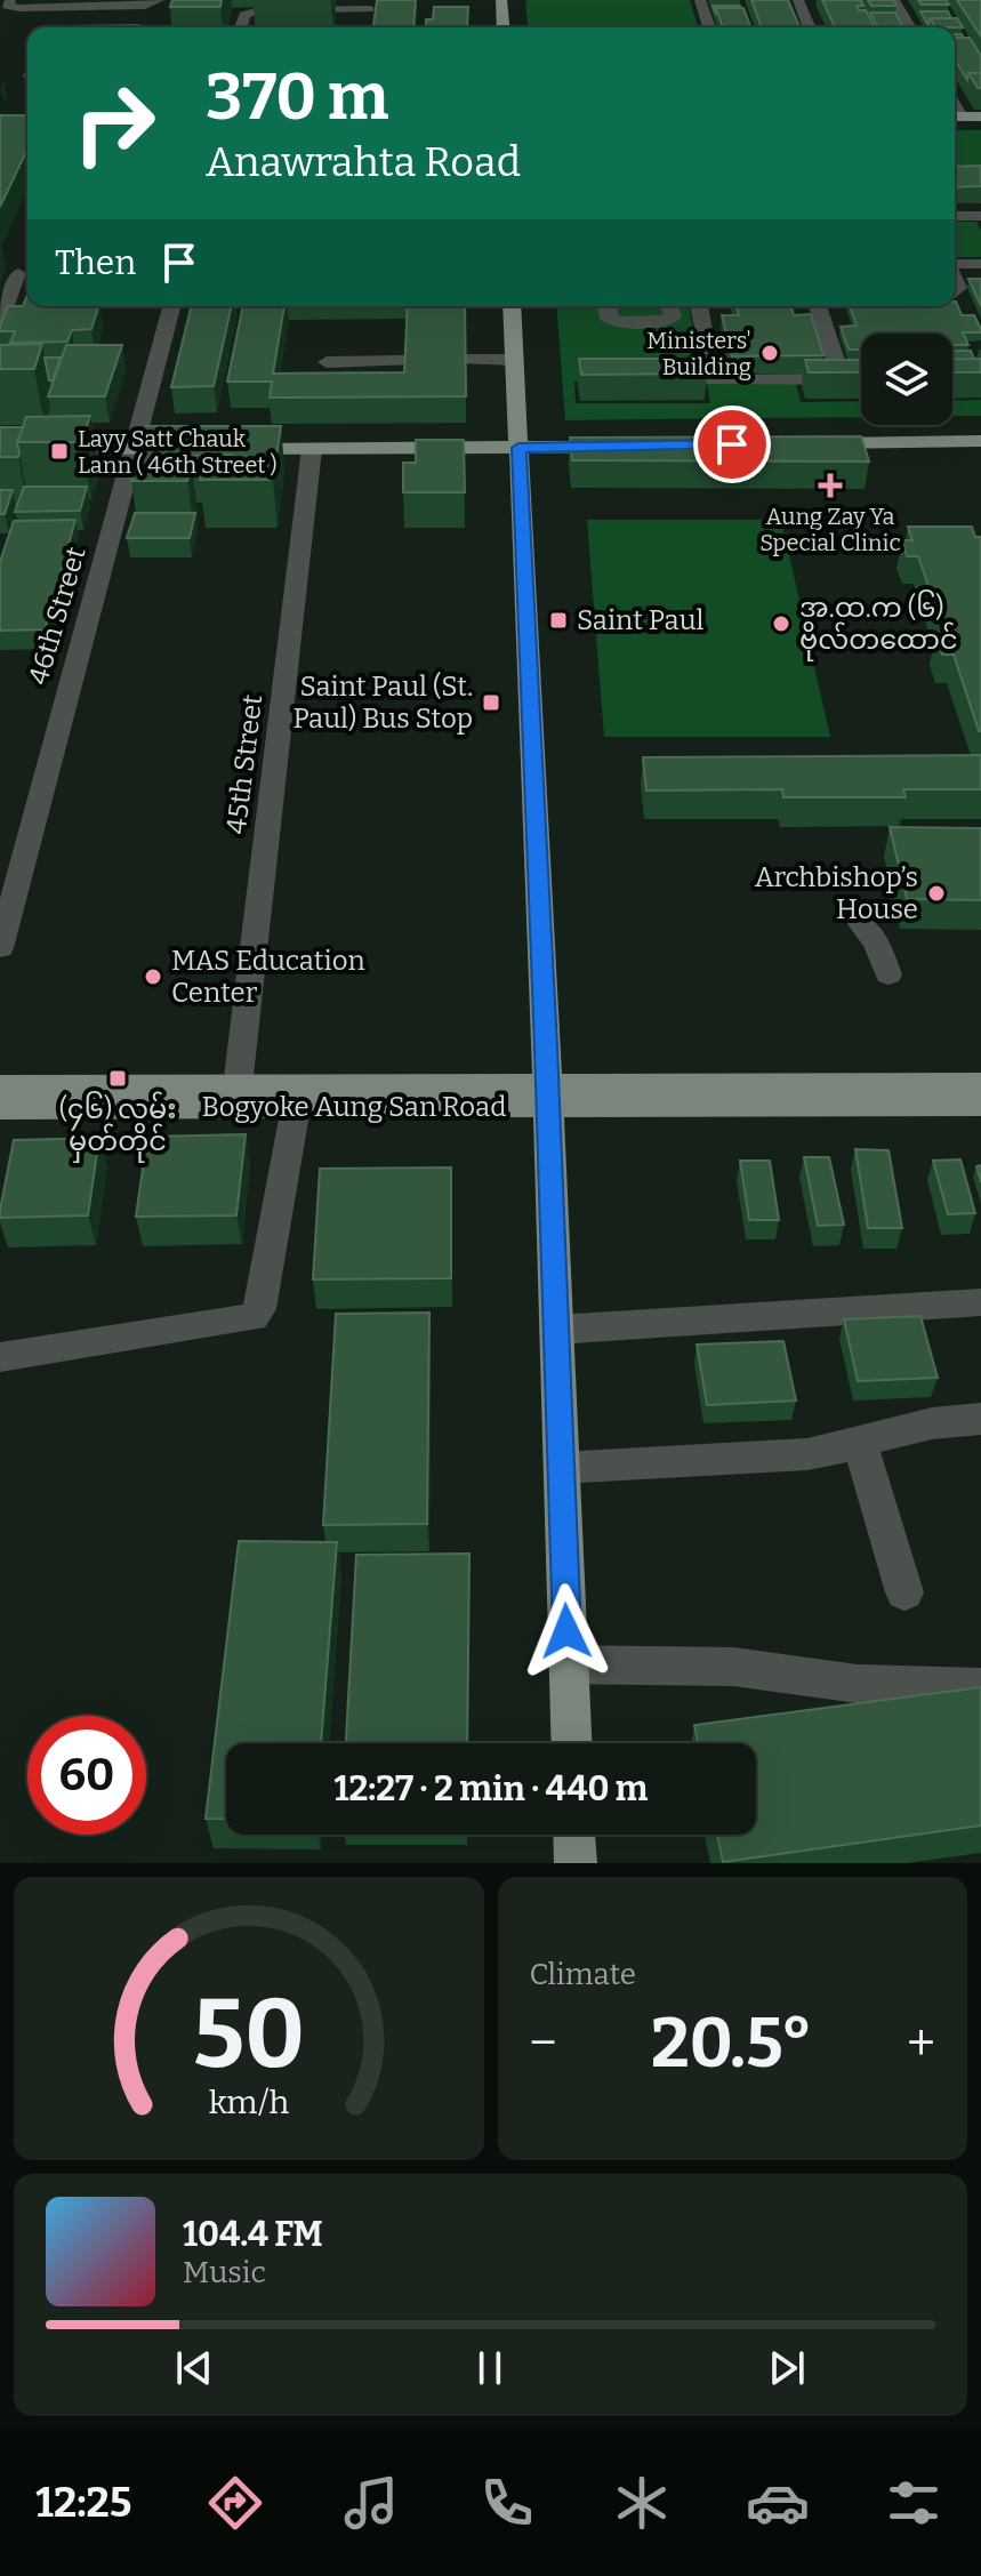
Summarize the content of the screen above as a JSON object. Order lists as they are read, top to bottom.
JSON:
{
  "streets": {
    "main road": ["Bogyoke Aung San Road"],
    "street": ["46th Street", "45th Street"]
  },
  "crossings": [
    ["45th Street", "Bogyoke Aung San Road"]
  ],
  "places": {
    "other": [
      "Ministers' Building",
      "အ.ထ.က (၆) ဗိုလ်တထောင်",
      "Archbishop’s House",
      "MAS Education Center"
    ],
    "transit": [
      "Layy Satt Chauk Lann ( 46th Street )",
      "Saint Paul",
      "Saint Paul (St. Paul) Bus Stop",
      "(၄၆) လမ်း မှတ်တိုင်"
    ],
    "health": ["Aung Zay Ya Special Clinic"]
  },
  "page": {
    "turn": ["370 m", "Anawrahta Road"],
    "then": "Then",
    "limit": "60",
    "trip": "12:27 · 2 min · 440 m",
    "tile": "Climate",
    "heat": ["−", "20.5°", "+"],
    "song": ["104.4 FM", "Music"],
    "tabs": "12:25",
    "gauge": ["50", "km/h"]
  }
}
